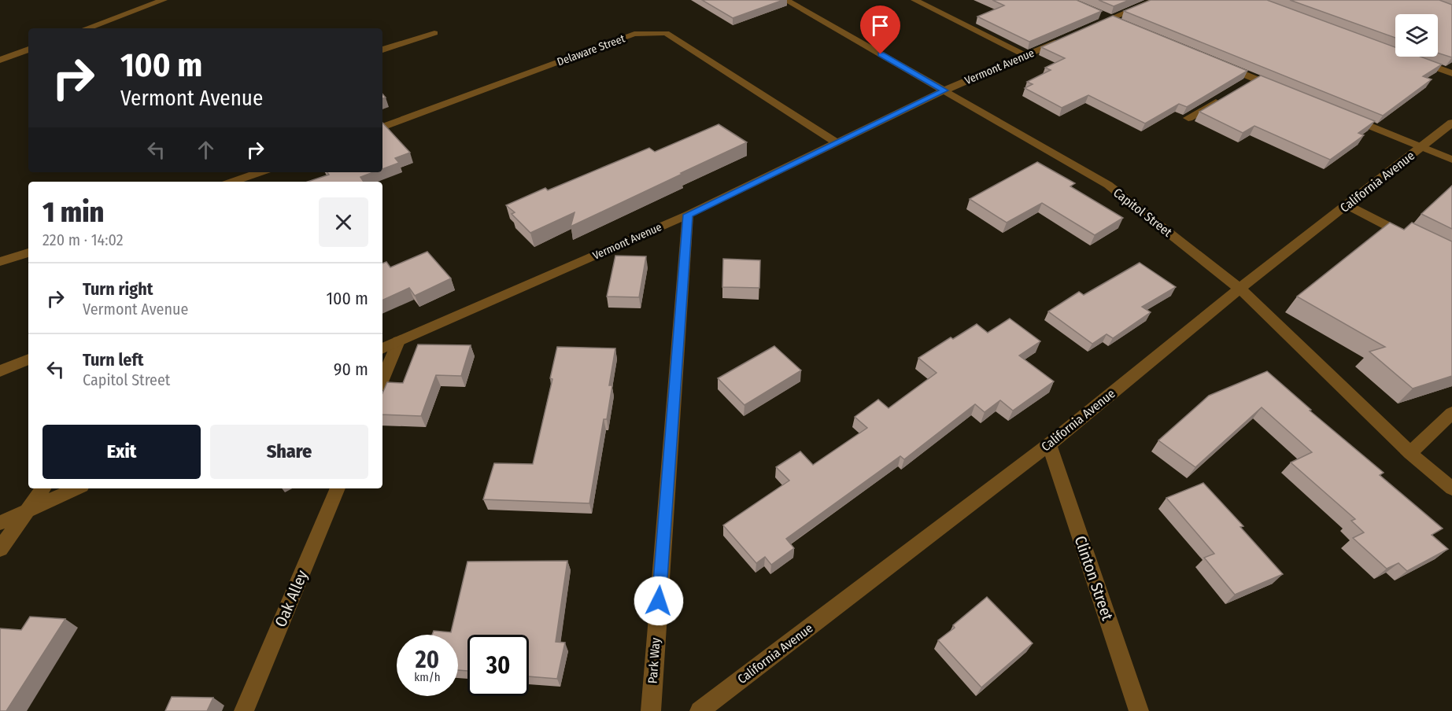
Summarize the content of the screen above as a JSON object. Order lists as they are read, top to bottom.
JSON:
{
  "streets": {
    "street": [
      "Delaware Street",
      "Vermont Avenue",
      "California Avenue",
      "Capitol Street",
      "Clinton Street",
      "Oak Alley",
      "Park Way"
    ]
  },
  "crossings": [
    ["Delaware Street", "Vermont Avenue"],
    ["Vermont Avenue", "Capitol Street"],
    ["Vermont Avenue", "Park Way"],
    ["California Avenue", "Capitol Street"],
    ["California Avenue", "Clinton Street"]
  ],
  "page": {
    "turn": ["100 m", "Vermont Avenue"],
    "heading": ["1 min", "220 m · 14:02"],
    "list": [
      {
        "name": "Turn right",
        "note": "Vermont Avenue",
        "value": "100 m"
      },
      {
        "name": "Turn left",
        "note": "Capitol Street",
        "value": "90 m"
      }
    ],
    "buttons": ["Exit", "Share"],
    "speed": "20 km/h",
    "limit": "30"
  }
}
